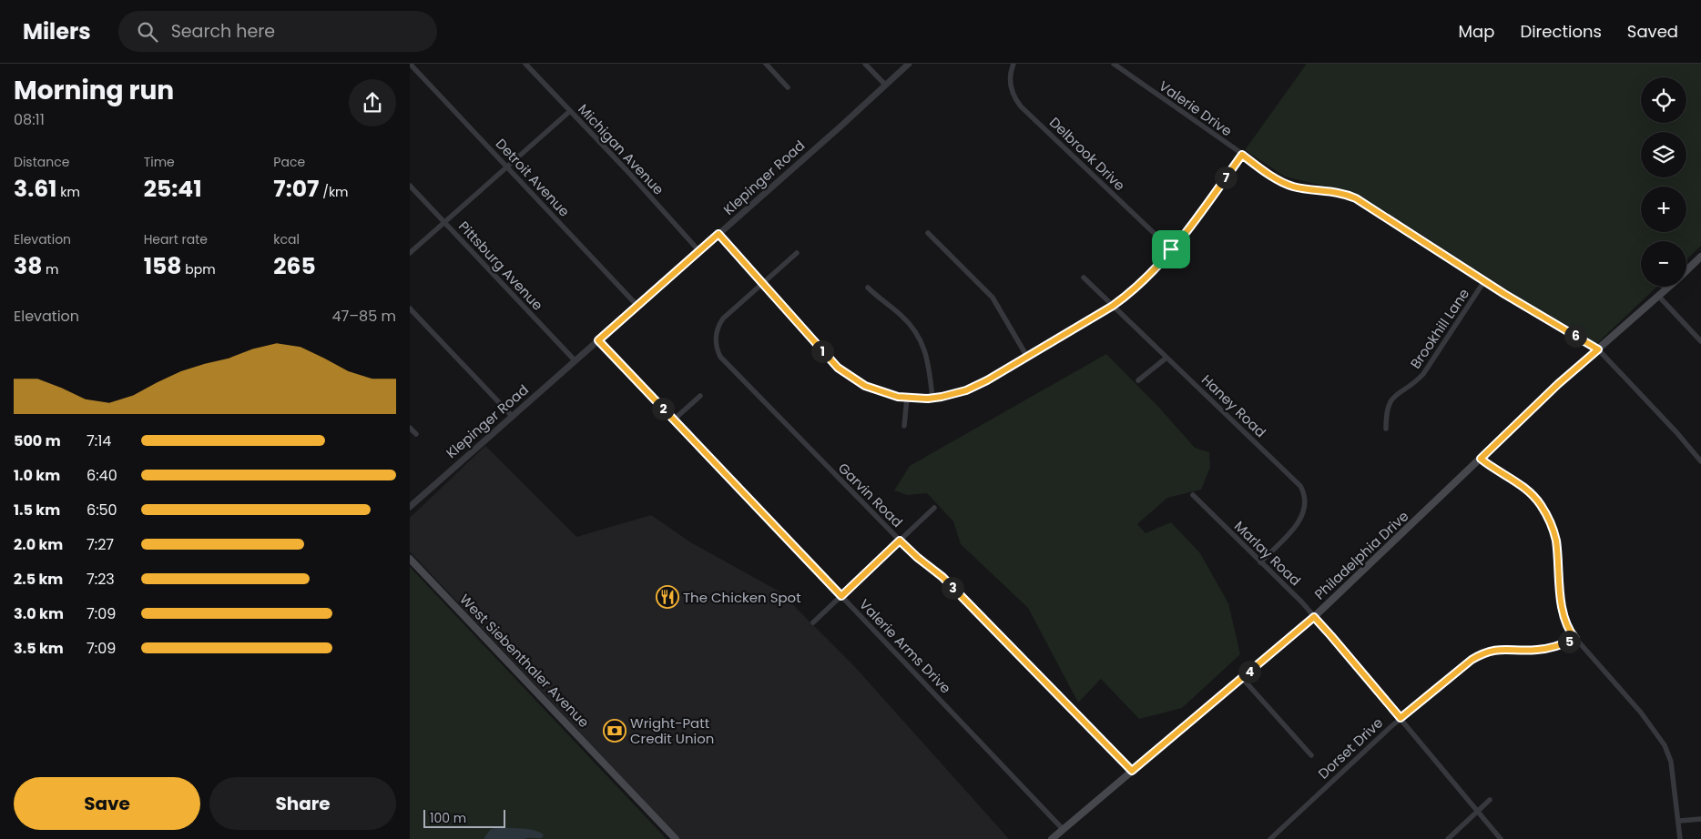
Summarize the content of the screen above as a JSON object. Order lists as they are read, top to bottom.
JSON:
{
  "streets": {
    "main road": ["Philadelphia Drive", "West Siebenthaler Avenue"],
    "street": [
      "Valerie Drive",
      "Michigan Avenue",
      "Delbrook Drive",
      "Detroit Avenue",
      "Klepinger Road",
      "Pittsburg Avenue",
      "Brookhill Lane",
      "Haney Road",
      "Garvin Road",
      "Marlay Road",
      "Valerie Arms Drive",
      "Dorset Drive"
    ]
  },
  "crossings": [
    ["Valerie Drive", "Brookhill Lane"],
    ["Valerie Drive", "Philadelphia Drive"],
    ["Michigan Avenue", "Klepinger Road"],
    ["Detroit Avenue", "Klepinger Road"],
    ["Klepinger Road", "Pittsburg Avenue"],
    ["Klepinger Road", "Valerie Arms Drive"],
    ["Haney Road", "Marlay Road"],
    ["Garvin Road", "Philadelphia Drive"],
    ["Marlay Road", "Philadelphia Drive"],
    ["Marlay Road", "Dorset Drive"],
    ["Philadelphia Drive", "Valerie Arms Drive"]
  ],
  "places": {
    "restaurant": ["The Chicken Spot"],
    "bank": ["Wright-Patt Credit Union"]
  },
  "scale_bar": "100 m",
  "page": {
    "header": "Milers",
    "search": "Search here",
    "nav": ["Map", "Directions", "Saved"],
    "heading": ["Morning run", "08:11"],
    "map_buttons": ["+", "−"],
    "stats": [
      ["Distance", "3.61 km"],
      ["Time", "25:41"],
      ["Pace", "7:07 /km"],
      ["Elevation", "38 m"],
      ["Heart rate", "158 bpm"],
      ["kcal", "265"]
    ],
    "pins": [
      "7",
      "6",
      "1",
      "2",
      "3",
      "5",
      "4"
    ],
    "chart": ["Elevation", "47–85 m"],
    "list": [
      {
        "name": "500 m",
        "note": "7:14"
      },
      {
        "name": "1.0 km",
        "note": "6:40"
      },
      {
        "name": "1.5 km",
        "note": "6:50"
      },
      {
        "name": "2.0 km",
        "note": "7:27"
      },
      {
        "name": "2.5 km",
        "note": "7:23"
      },
      {
        "name": "3.0 km",
        "note": "7:09"
      },
      {
        "name": "3.5 km",
        "note": "7:09"
      }
    ],
    "buttons": ["Save", "Share"],
    "scale": "100 m"
  }
}
